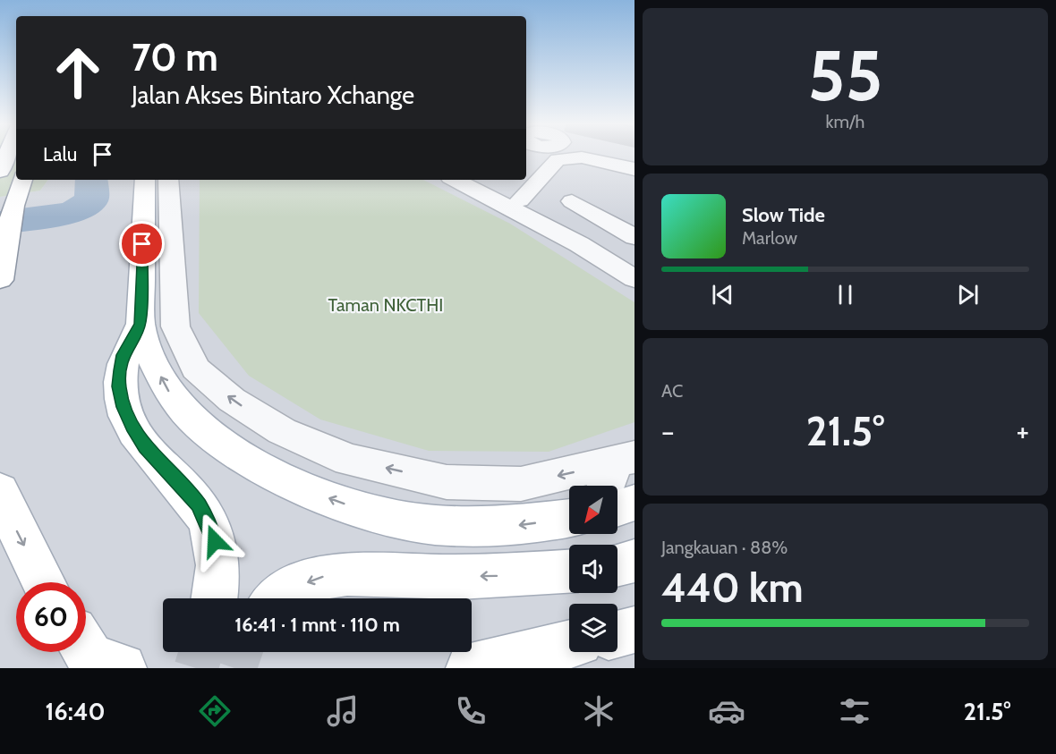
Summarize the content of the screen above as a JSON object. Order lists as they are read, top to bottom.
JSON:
{
  "parks": ["Taman NKCTHI"],
  "north": "bottom left",
  "page": {
    "tile": [
      ["55", "km/h"],
      "AC",
      ["Jangkauan · 88%", "440 km"]
    ],
    "turn": ["70 m", "Jalan Akses Bintaro Xchange"],
    "then": "Lalu",
    "song": ["Slow Tide", "Marlow"],
    "heat": ["−", "21.5°", "+"],
    "limit": "60",
    "trip": "16:41 · 1 mnt · 110 m",
    "tabs": ["16:40", "21.5°"]
  }
}
